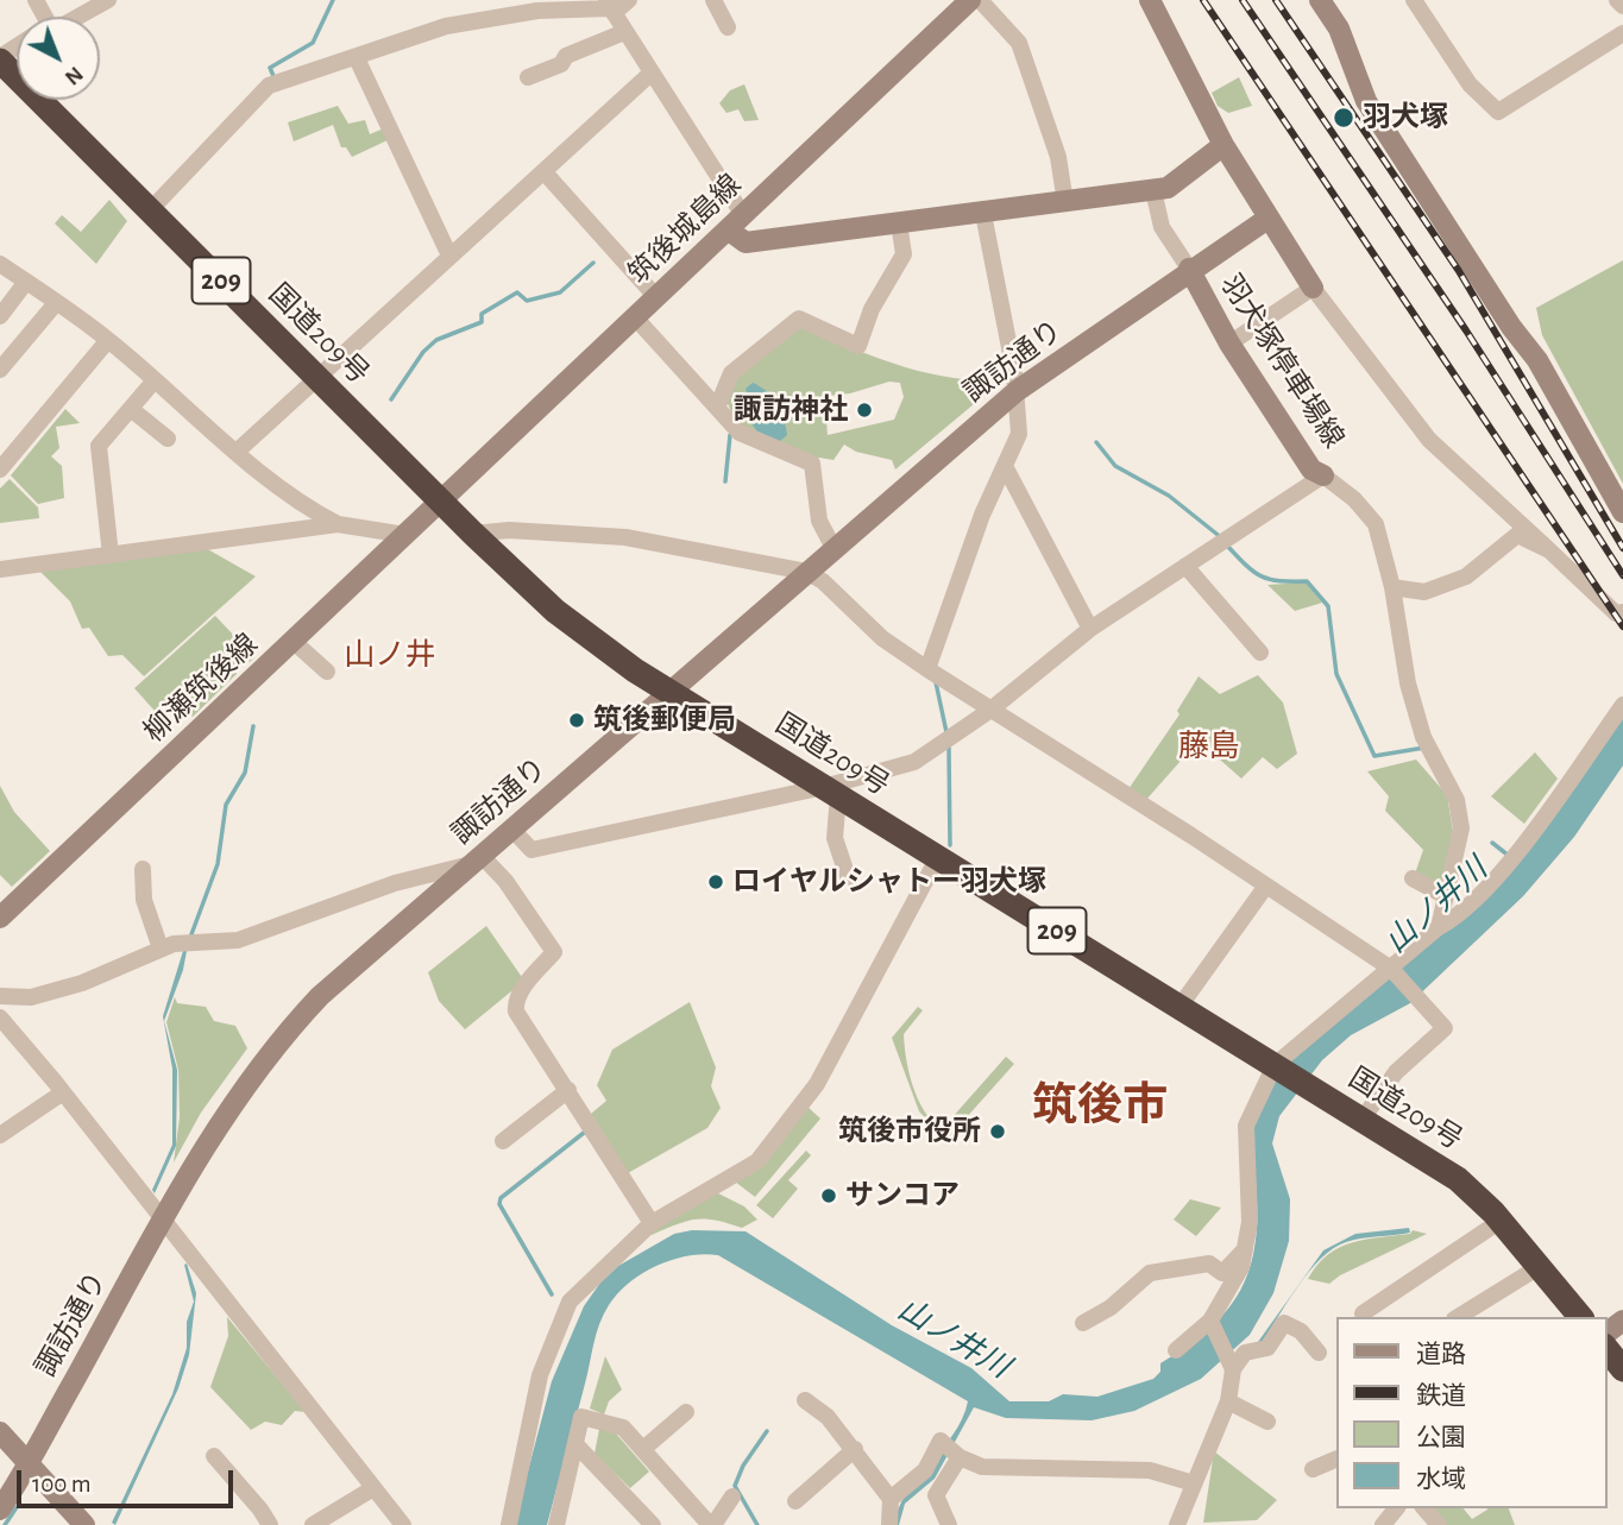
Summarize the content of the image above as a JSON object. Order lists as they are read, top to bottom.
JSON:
{
  "streets": {
    "highway": ["209", "国道209号"],
    "street": [
      "筑後城島線",
      "諏訪通り",
      "羽犬塚停車場線",
      "柳瀬筑後線"
    ]
  },
  "crossings": [
    ["筑後城島線", "国道209号"],
    ["筑後城島線", "柳瀬筑後線"],
    ["国道209号", "諏訪通り"],
    ["国道209号", "柳瀬筑後線"],
    ["諏訪通り", "羽犬塚停車場線"]
  ],
  "districts": ["山ノ井", "藤島", "筑後市"],
  "water": ["山ノ井川"],
  "places": [
    "羽犬塚",
    "諏訪神社",
    "筑後郵便局",
    "ロイヤルシャトー羽犬塚",
    "筑後市役所",
    "サンコア"
  ],
  "legend": [
    "道路",
    "鉄道",
    "公園",
    "水域"
  ],
  "scale_bar": "100 m",
  "north": "bottom right"
}
